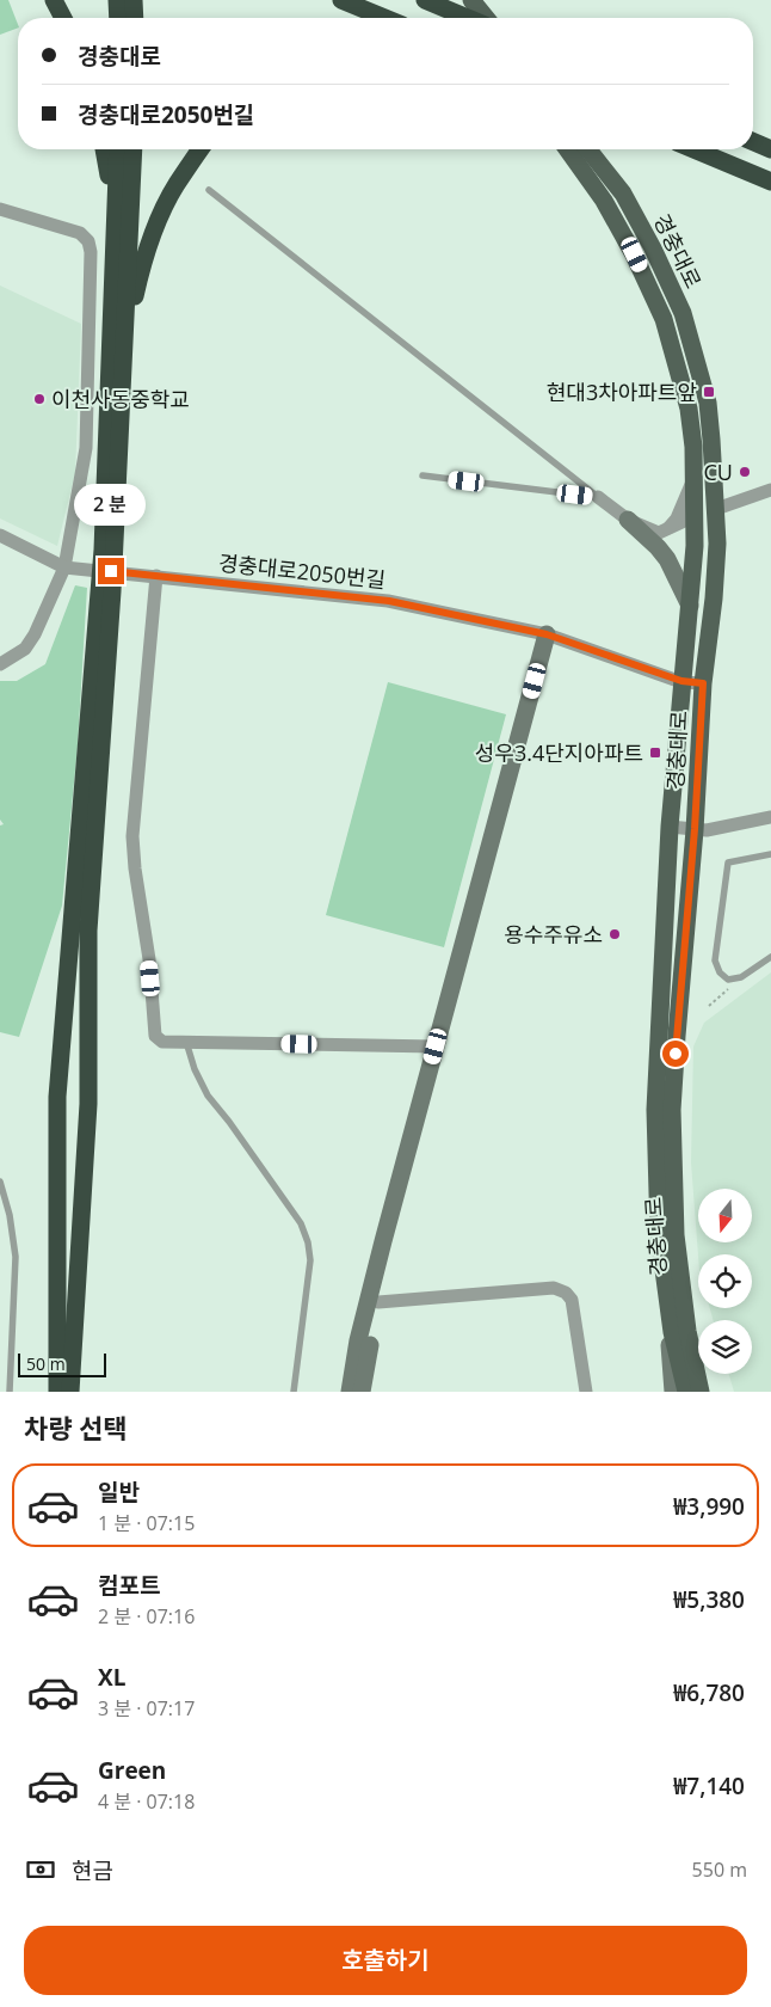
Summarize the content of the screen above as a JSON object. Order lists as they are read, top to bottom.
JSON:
{
  "streets": {
    "main road": ["경충대로"],
    "street": ["경충대로2050번길"]
  },
  "crossings": [
    ["경충대로", "경충대로2050번길"]
  ],
  "places": {
    "transit": ["현대3차아파트앞", "성우3.4단지아파트"],
    "other": ["이천사동중학교", "CU", "용수주유소"]
  },
  "scale_bar": "50 m",
  "north": "bottom",
  "page": {
    "banner": ["경충대로", "경충대로2050번길"],
    "bubble": "2 분",
    "scale": "50 m",
    "heading": "차량 선택",
    "list": [
      {
        "name": "일반",
        "note": "1 분 · 07:15",
        "value": "₩3,990"
      },
      {
        "name": "컴포트",
        "note": "2 분 · 07:16",
        "value": "₩5,380"
      },
      {
        "name": "XL",
        "note": "3 분 · 07:17",
        "value": "₩6,780"
      },
      {
        "name": "Green",
        "note": "4 분 · 07:18",
        "value": "₩7,140"
      }
    ],
    "pay": ["현금", "550 m"],
    "buttons": "호출하기"
  }
}
